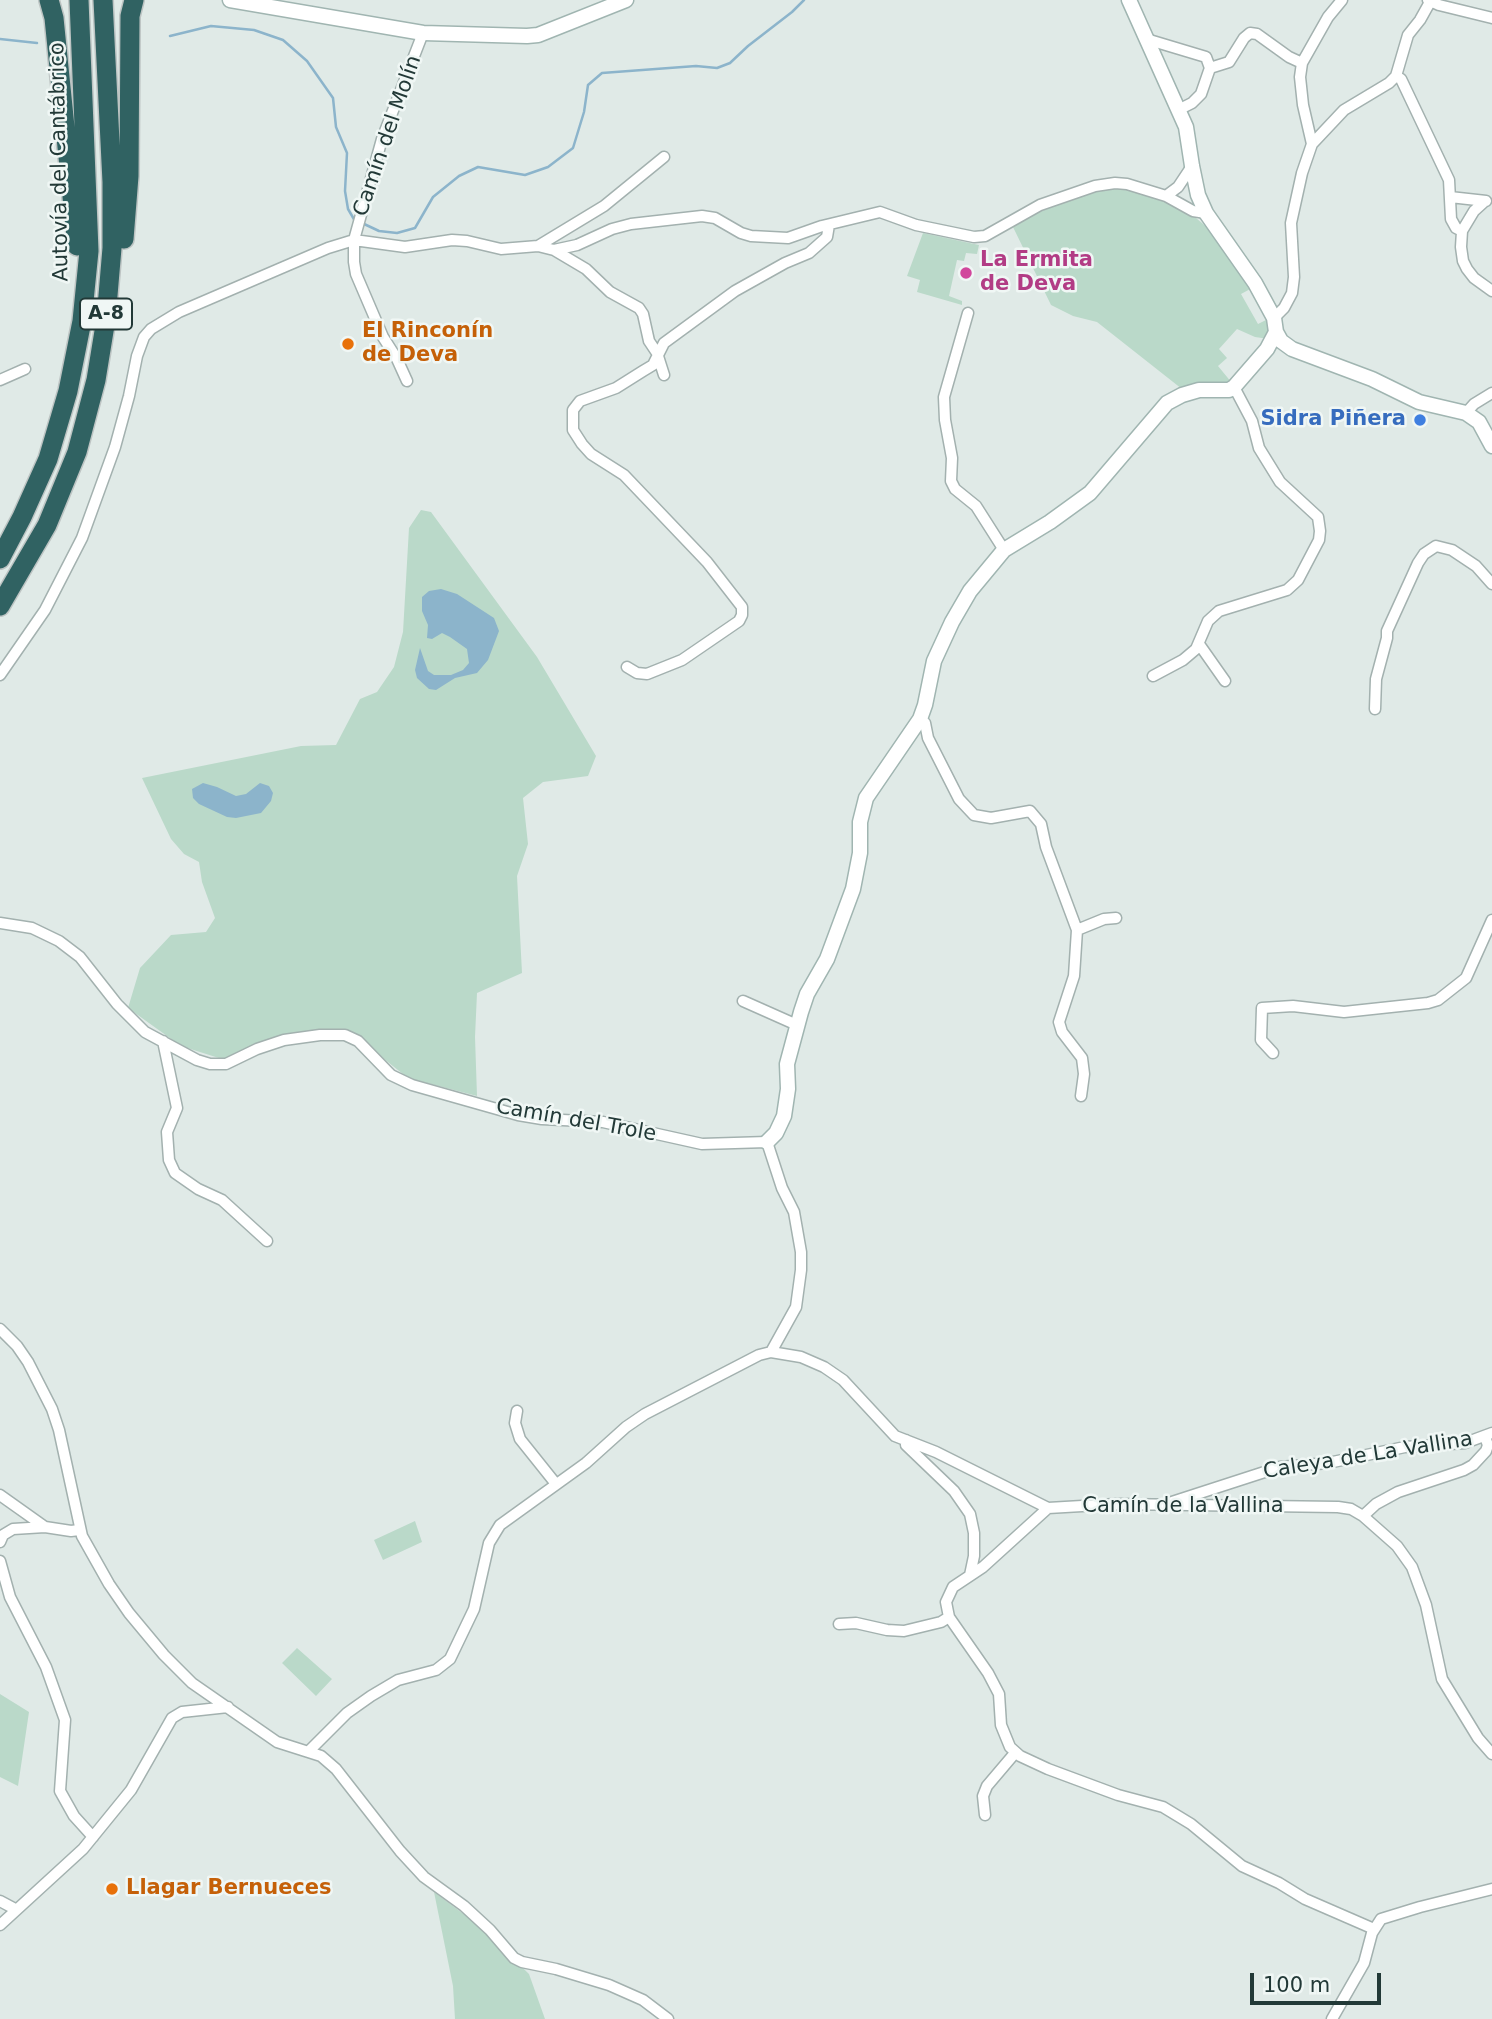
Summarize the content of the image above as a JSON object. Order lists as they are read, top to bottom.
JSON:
{
  "streets": {
    "highway": ["Autovía del Cantábrico", "A-8"],
    "street": [
      "Camín del Molín",
      "Camín del Trole",
      "Caleya de La Vallina",
      "Camín de la Vallina"
    ]
  },
  "crossings": [
    ["Caleya de La Vallina", "Camín de la Vallina"]
  ],
  "places": [
    "La Ermita de Deva",
    "El Rinconín de Deva",
    "Sidra Piñera",
    "Llagar Bernueces"
  ],
  "scale_bar": "100 m"
}
